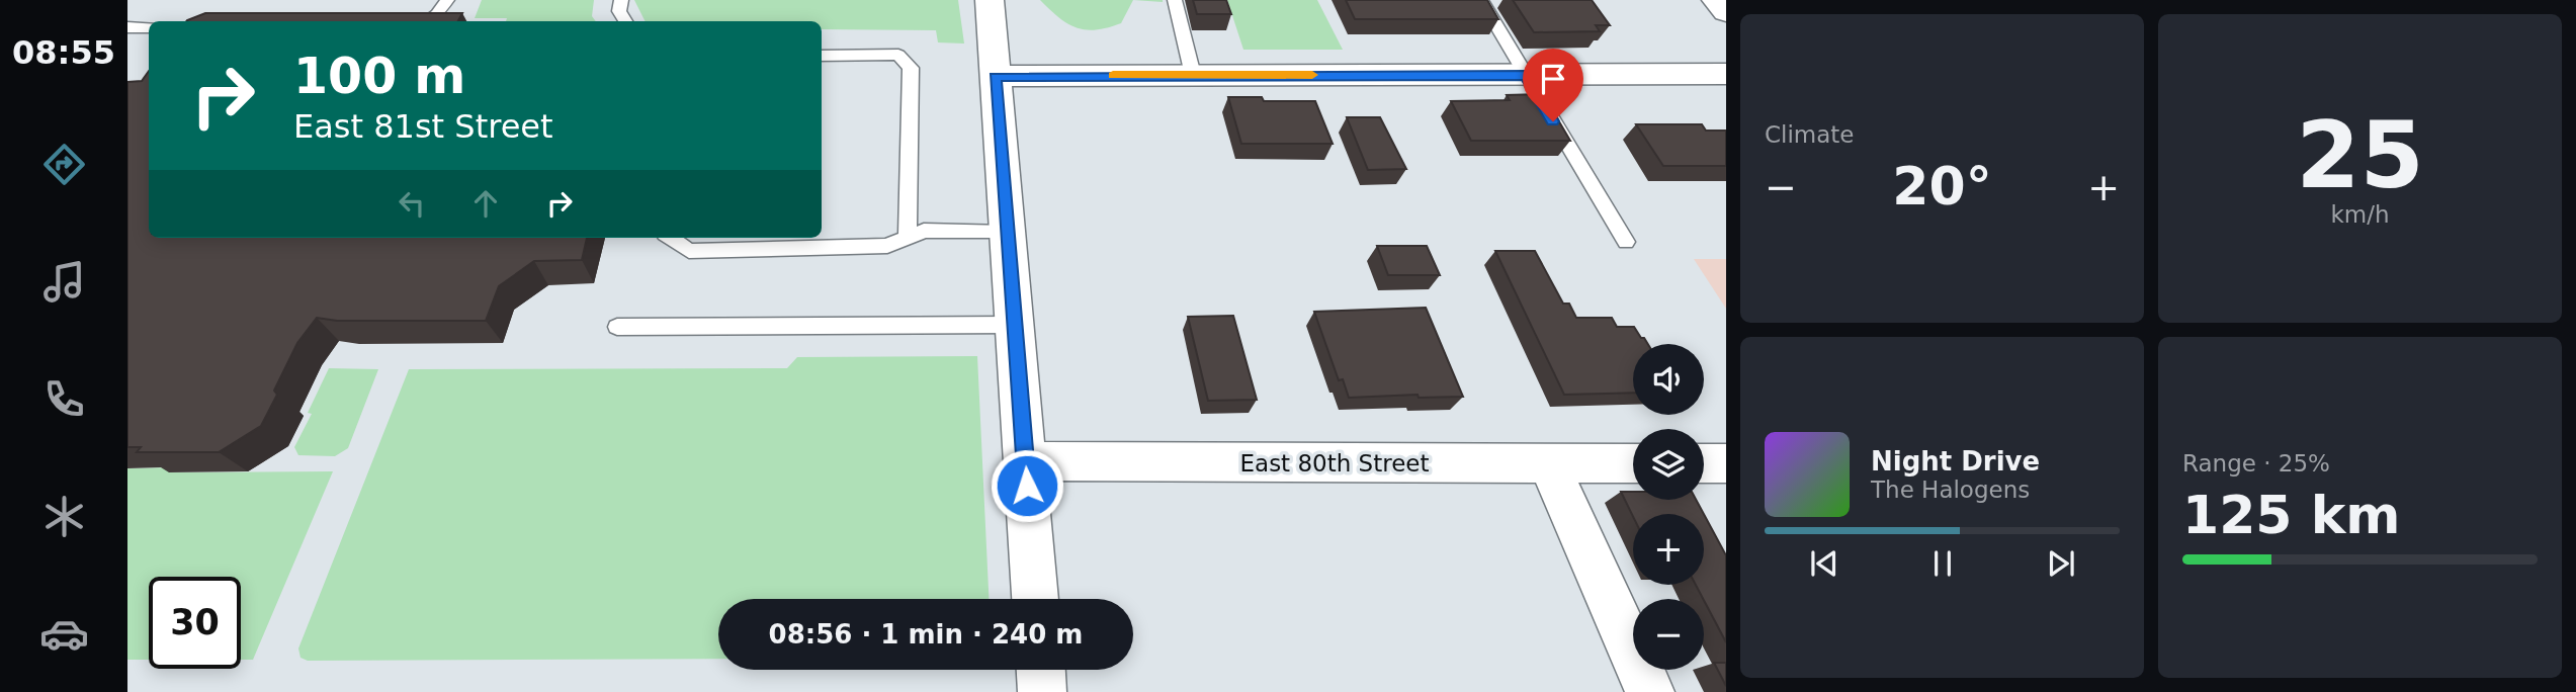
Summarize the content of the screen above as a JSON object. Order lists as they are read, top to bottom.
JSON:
{
  "streets": {
    "street": ["East 80th Street"]
  },
  "page": {
    "tabs": "08:55",
    "tile": [
      "Climate",
      ["25", "km/h"],
      ["Range · 25%", "125 km"]
    ],
    "turn": ["100 m", "East 81st Street"],
    "heat": ["−", "20°", "+"],
    "map_buttons": ["+", "−"],
    "song": ["Night Drive", "The Halogens"],
    "limit": "30",
    "trip": "08:56 · 1 min · 240 m"
  }
}
